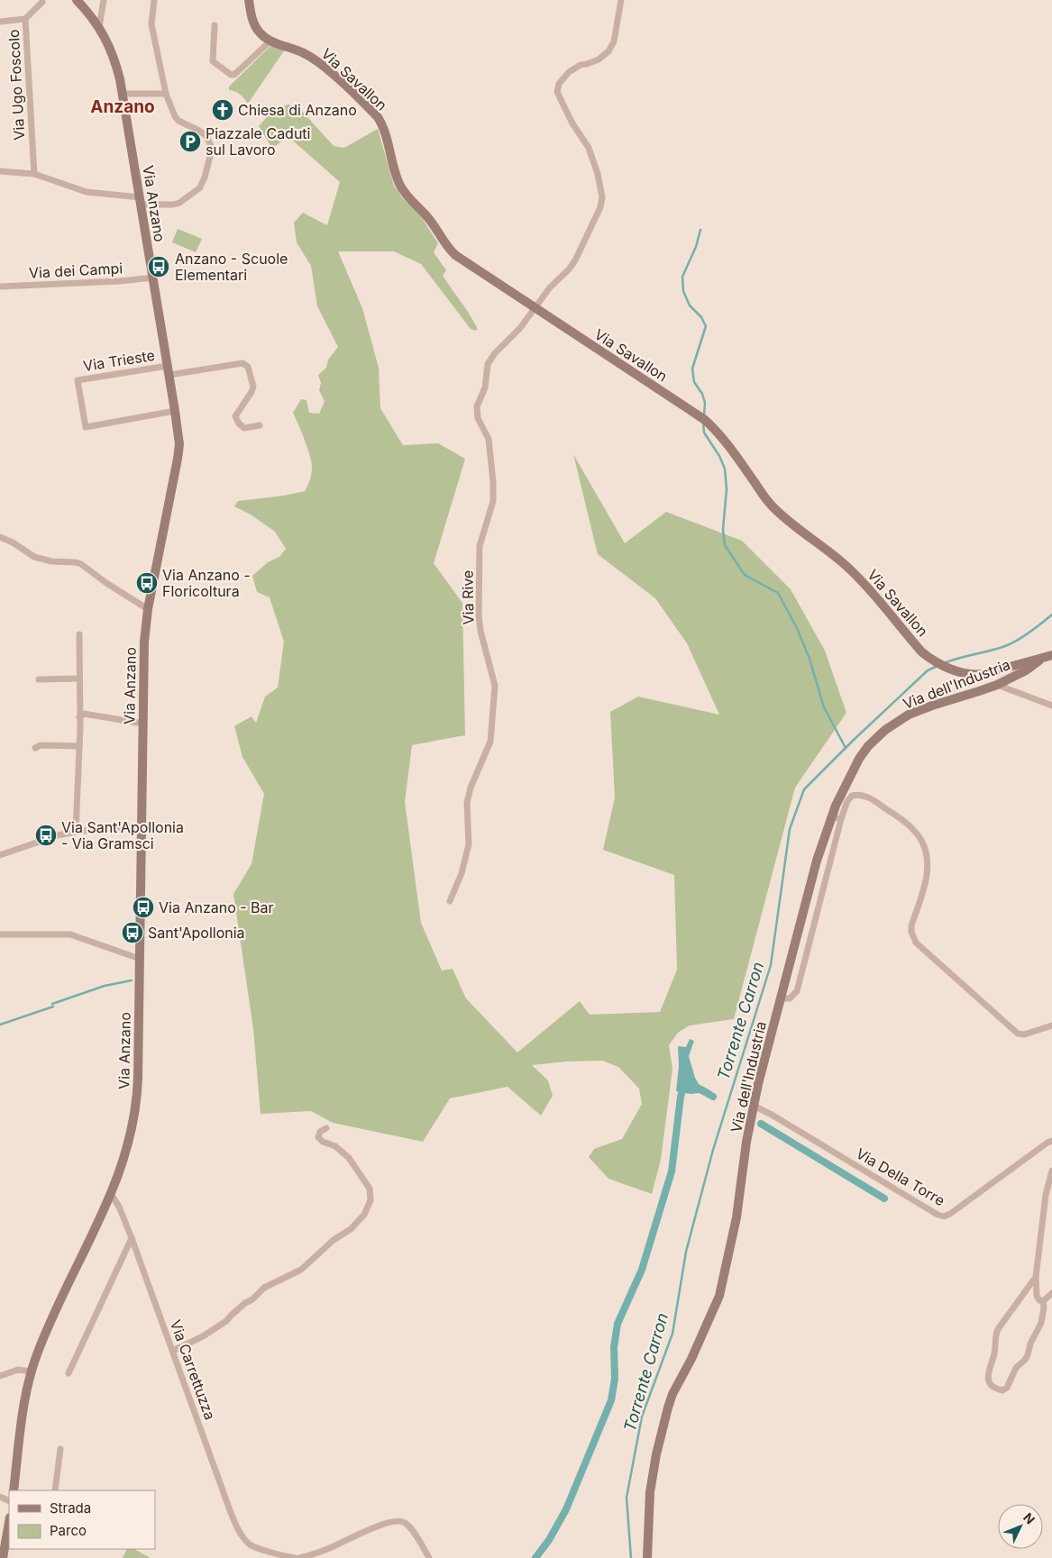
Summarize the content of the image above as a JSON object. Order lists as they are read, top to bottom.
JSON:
{
  "streets": {
    "main road": ["Via Savallon", "Via Anzano", "Via dell'Industria"],
    "street": [
      "Via Ugo Foscolo",
      "Via dei Campi",
      "Via Trieste",
      "Via Rive",
      "Via Della Torre",
      "Via Carrettuzza"
    ]
  },
  "crossings": [
    ["Via Savallon", "Via Rive"],
    ["Via Savallon", "Via dell'Industria"],
    ["Via Anzano", "Via dei Campi"],
    ["Via Anzano", "Via Trieste"],
    ["Via Anzano", "Via Carrettuzza"],
    ["Via dell'Industria", "Via Della Torre"]
  ],
  "districts": ["Anzano"],
  "water": ["Torrente Carron"],
  "places": {
    "church": ["Chiesa di Anzano"],
    "parking": ["Piazzale Caduti sul Lavoro"],
    "bus stop": [
      "Anzano - Scuole Elementari",
      "Via Anzano - Floricoltura",
      "Via Sant'Apollonia - Via Gramsci",
      "Via Anzano - Bar",
      "Sant'Apollonia"
    ]
  },
  "legend": ["Strada", "Parco"],
  "north": "top right"
}
